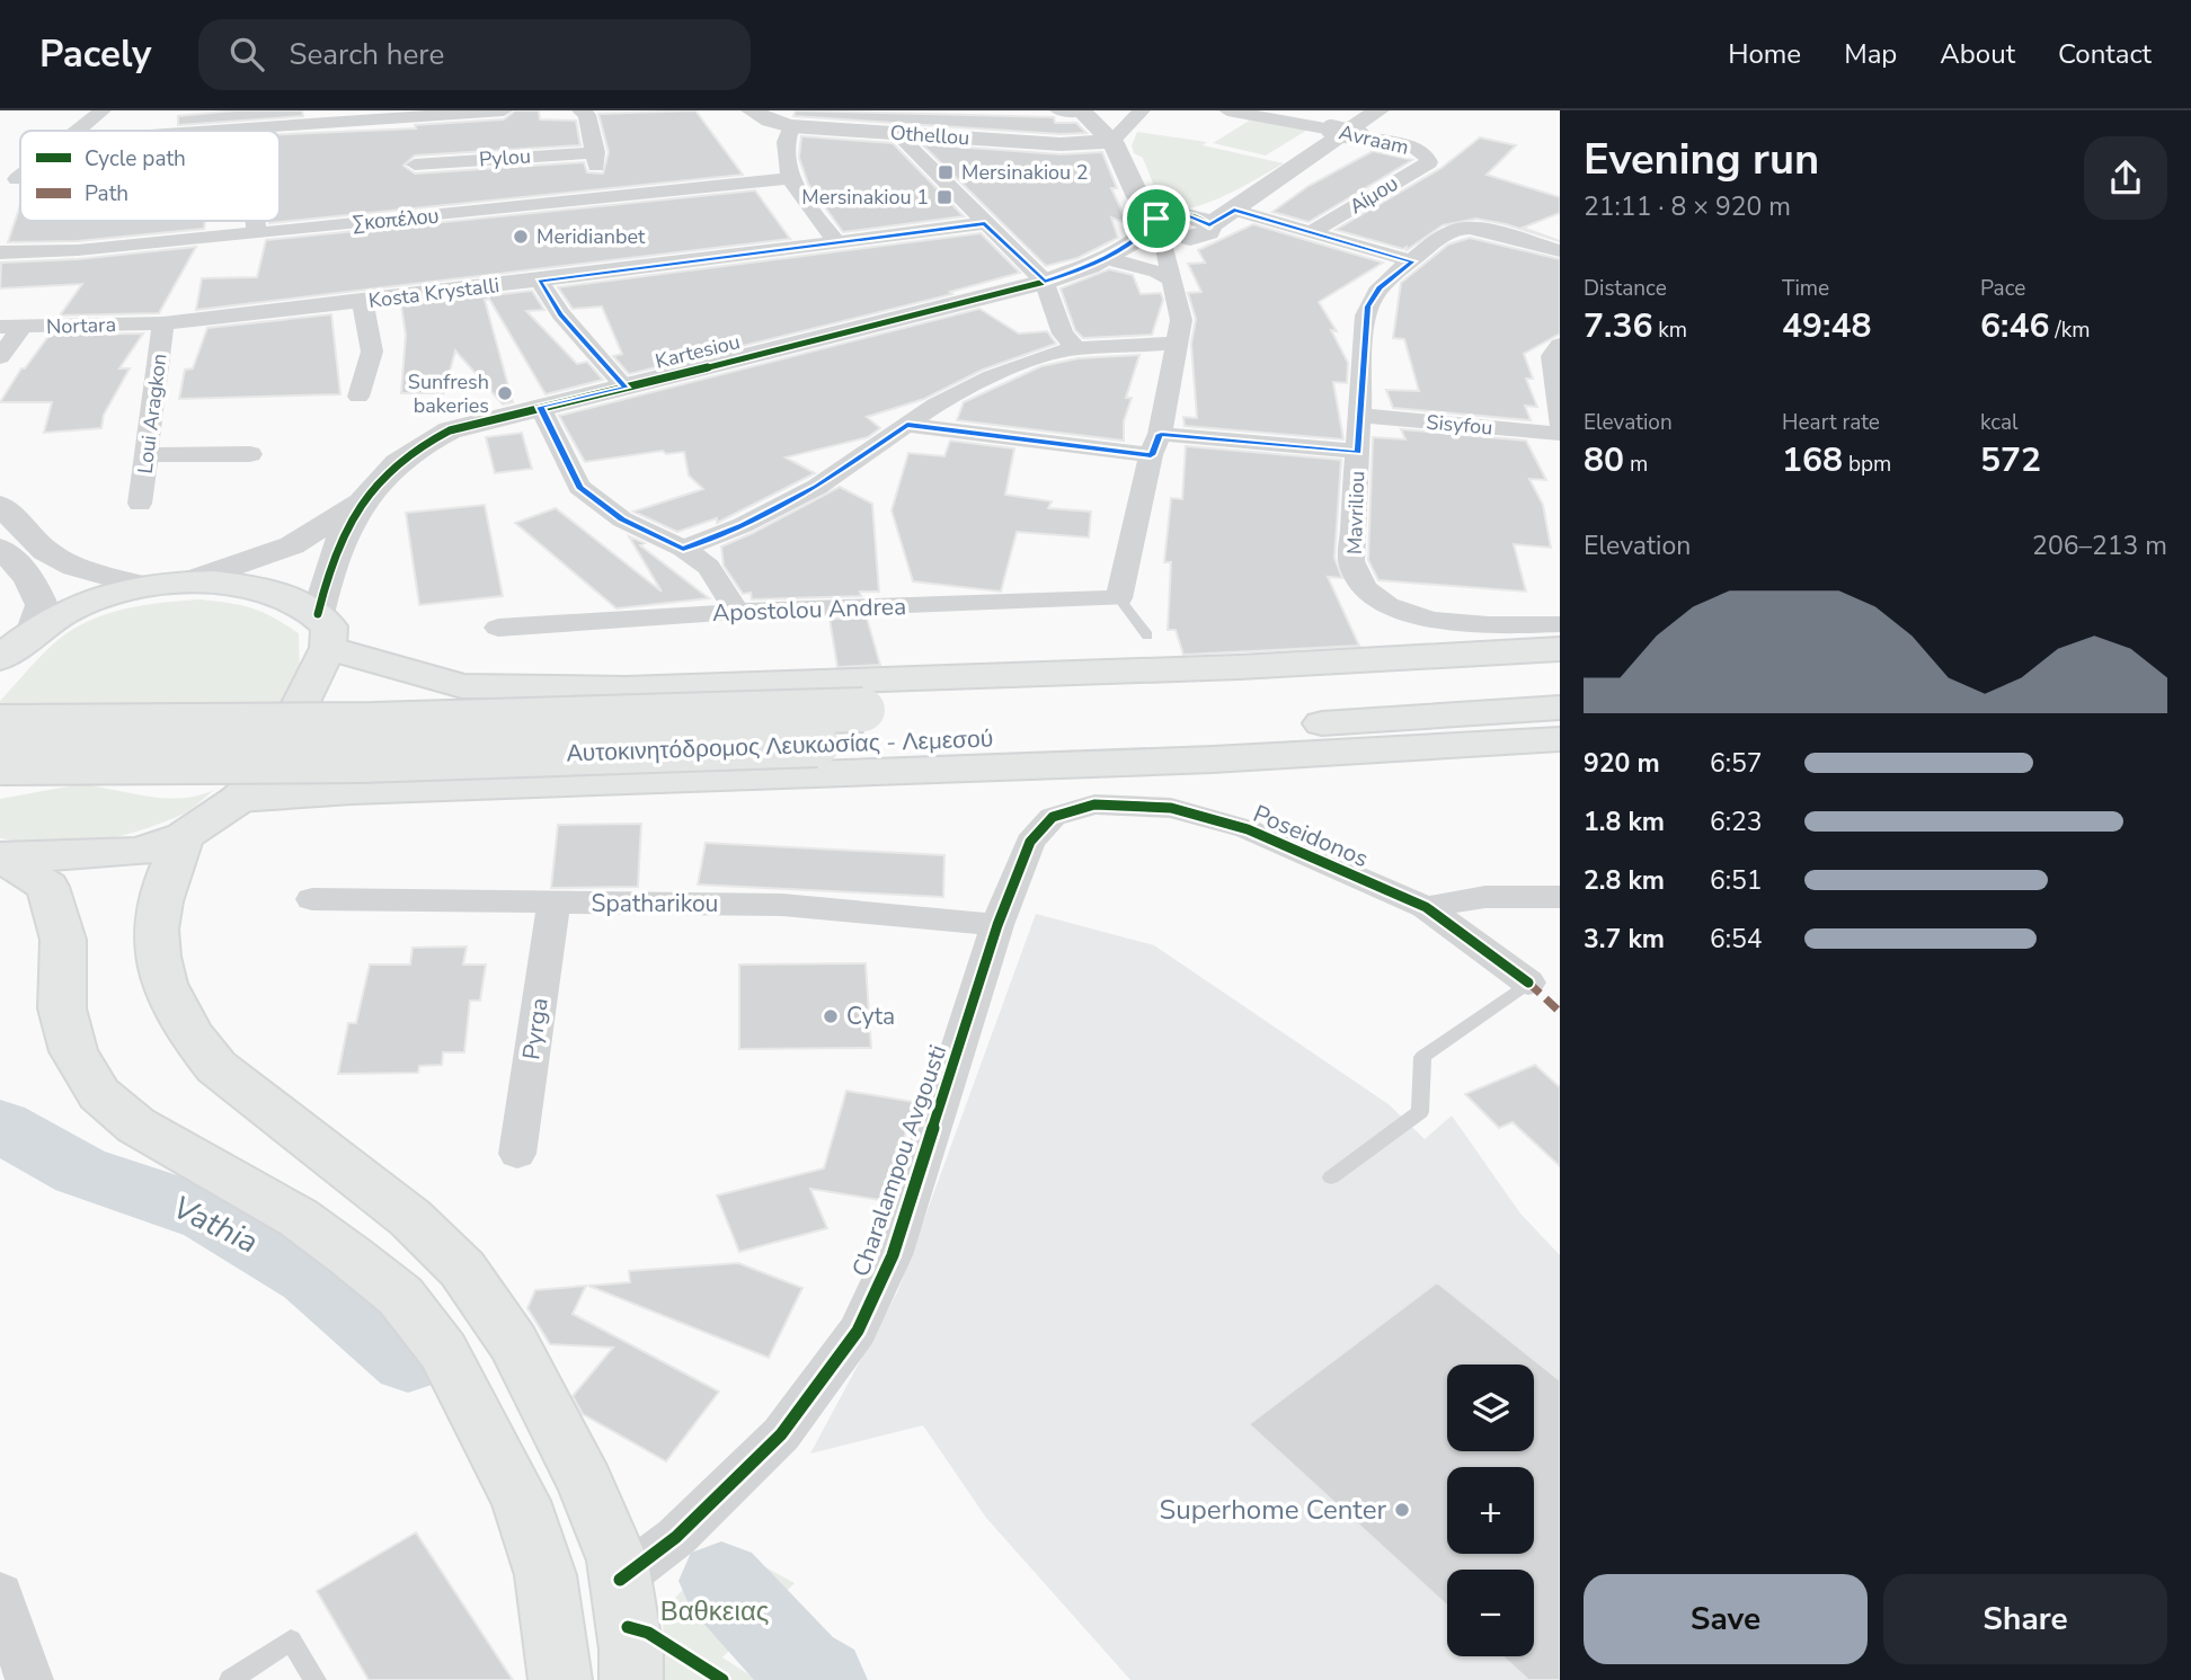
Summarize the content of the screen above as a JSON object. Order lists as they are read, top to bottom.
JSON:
{
  "streets": {
    "main road": ["Αυτοκινητόδρομος Λευκωσίας - Λεμεσού"],
    "street": [
      "Othellou",
      "Avraam",
      "Pylou",
      "Αίμου",
      "Σκοπέλου",
      "Kosta Krystalli",
      "Nortara",
      "Kartesiou",
      "Loui Aragkon",
      "Sisyfou",
      "Mavriliou",
      "Apostolou Andrea",
      "Poseidonos",
      "Spatharikou",
      "Pyrga",
      "Charalampou Avgousti"
    ]
  },
  "crossings": [
    ["Avraam", "Αίμου"],
    ["Αίμου", "Mavriliou"],
    ["Kosta Krystalli", "Nortara"],
    ["Kosta Krystalli", "Loui Aragkon"],
    ["Nortara", "Loui Aragkon"],
    ["Sisyfou", "Mavriliou"],
    ["Poseidonos", "Charalampou Avgousti"],
    ["Spatharikou", "Pyrga"],
    ["Spatharikou", "Charalampou Avgousti"]
  ],
  "water": ["Vathia"],
  "parks": ["Βαθκειας"],
  "places": {
    "transit": ["Mersinakiou 2", "Mersinakiou 1"],
    "other": [
      "Meridianbet",
      "Sunfresh bakeries",
      "Cyta",
      "Superhome Center"
    ]
  },
  "legend": ["Cycle path", "Path"],
  "page": {
    "header": "Pacely",
    "search": "Search here",
    "nav": [
      "Home",
      "Map",
      "About",
      "Contact"
    ],
    "heading": ["Evening run", "21:11 · 8 × 920 m"],
    "stats": [
      ["Distance", "7.36 km"],
      ["Time", "49:48"],
      ["Pace", "6:46 /km"],
      ["Elevation", "80 m"],
      ["Heart rate", "168 bpm"],
      ["kcal", "572"]
    ],
    "chart": ["Elevation", "206–213 m"],
    "list": [
      {
        "name": "920 m",
        "note": "6:57"
      },
      {
        "name": "1.8 km",
        "note": "6:23"
      },
      {
        "name": "2.8 km",
        "note": "6:51"
      },
      {
        "name": "3.7 km",
        "note": "6:54"
      }
    ],
    "map_buttons": ["+", "−"],
    "buttons": ["Save", "Share"]
  }
}
